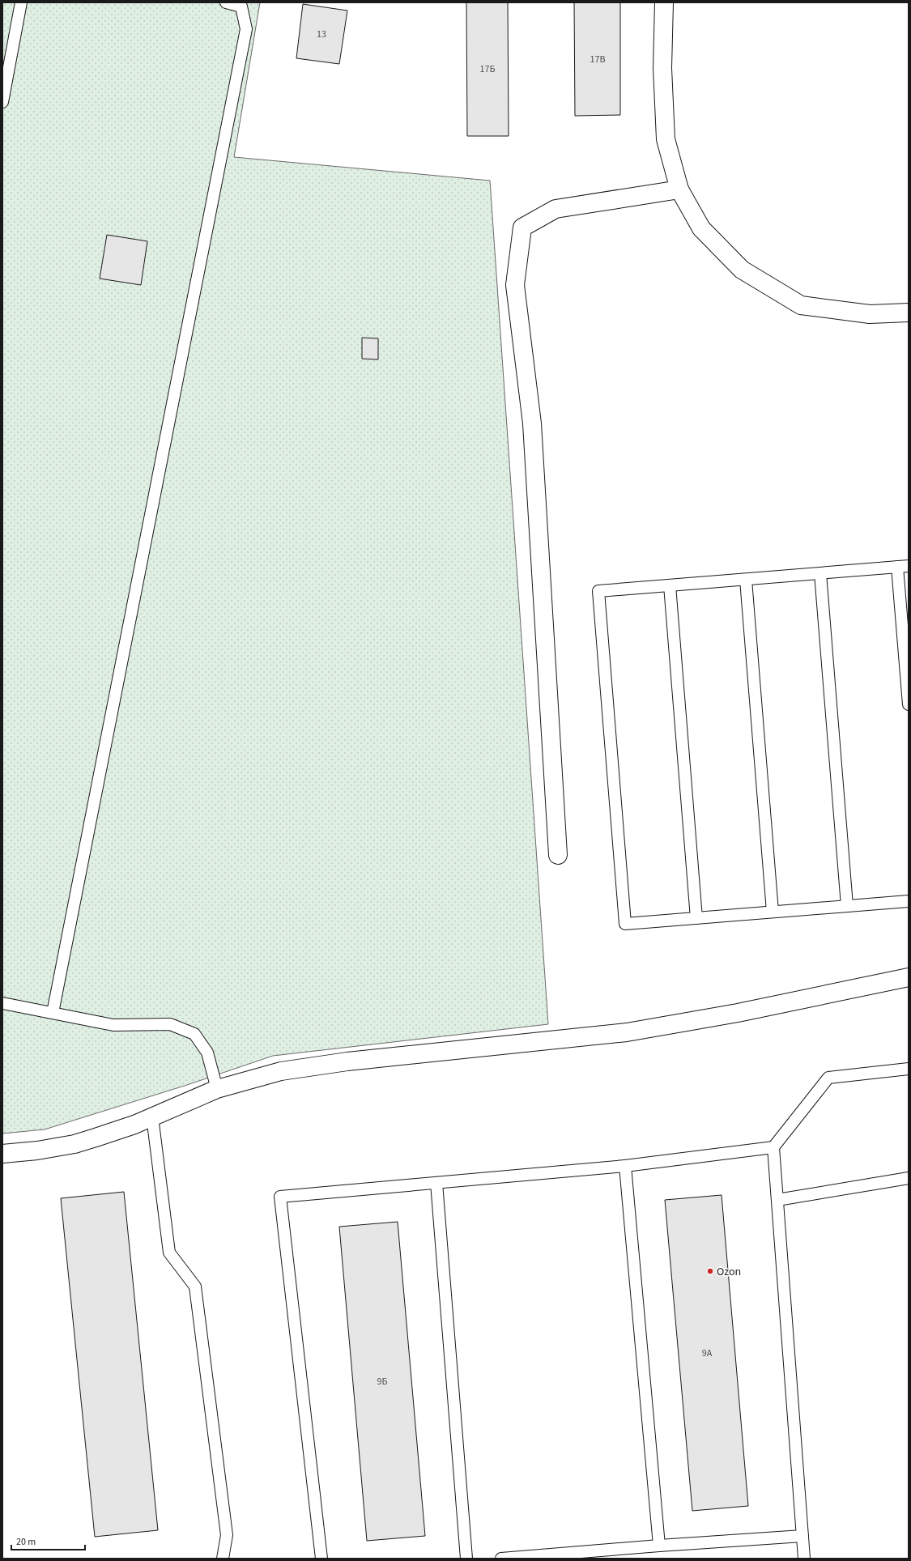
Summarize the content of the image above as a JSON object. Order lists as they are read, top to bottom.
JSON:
{
  "places": ["Ozon"],
  "house_numbers": [
    "13",
    "17В",
    "17Б",
    "9А",
    "9Б"
  ],
  "scale_bar": "20 m"
}
